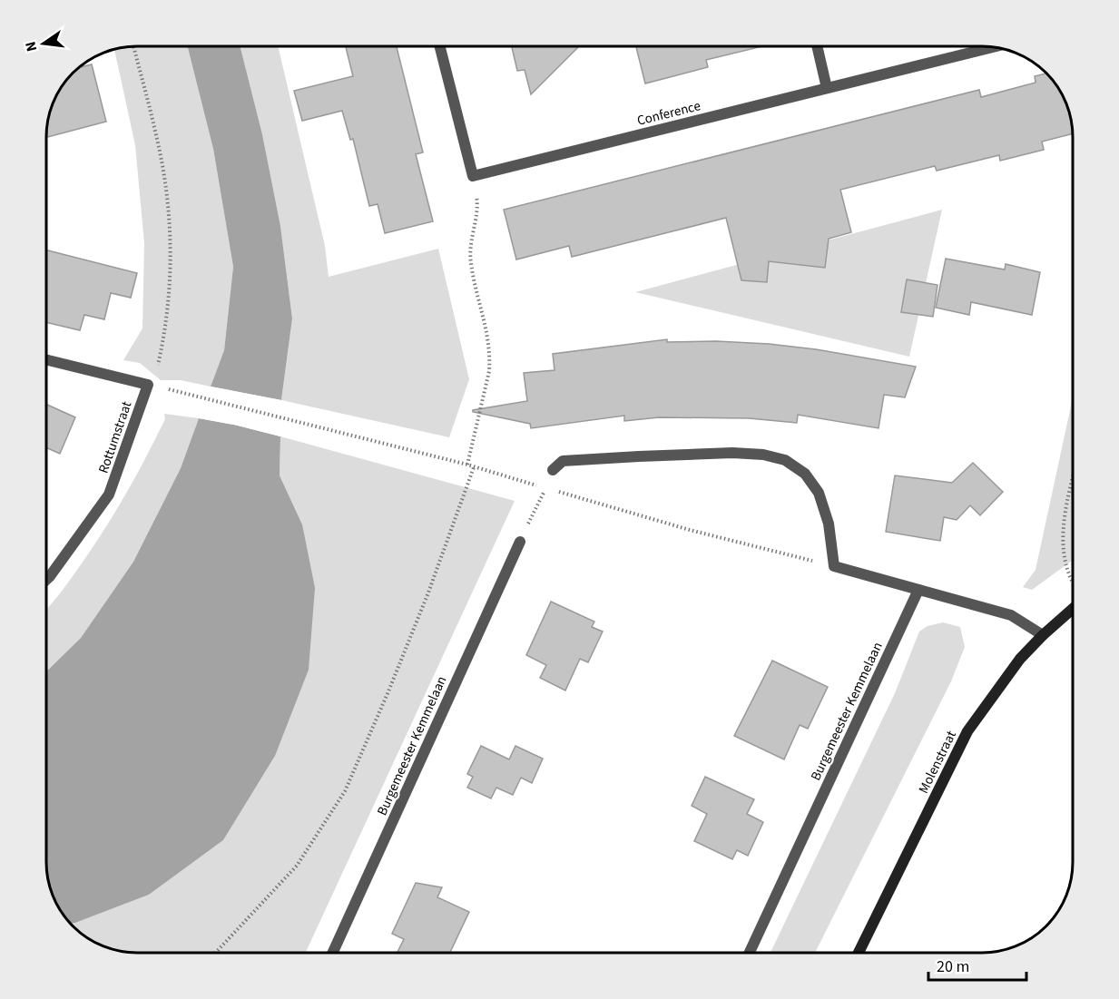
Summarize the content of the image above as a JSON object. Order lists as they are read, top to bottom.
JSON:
{
  "streets": {
    "street": [
      "Conference",
      "Rottumstraat",
      "Burgemeester Kemmelaan",
      "Molenstraat"
    ]
  },
  "scale_bar": "20 m",
  "north": "left"
}
